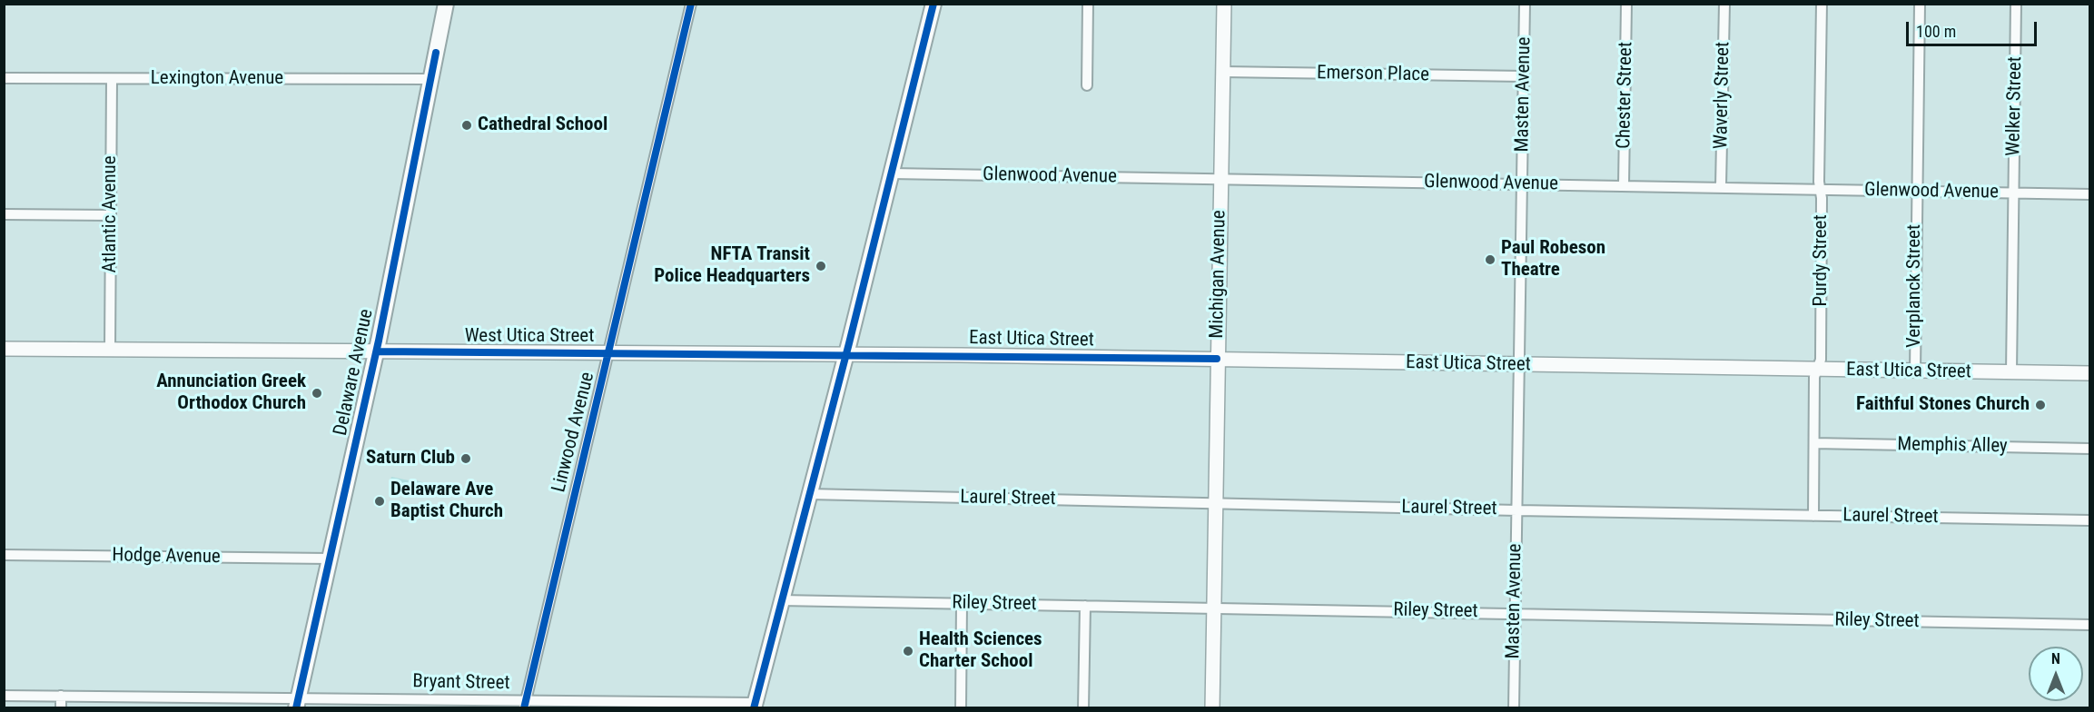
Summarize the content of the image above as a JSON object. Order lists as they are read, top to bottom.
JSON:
{
  "streets": {
    "main road": ["Delaware Avenue"],
    "street": [
      "Emerson Place",
      "Lexington Avenue",
      "Masten Avenue",
      "Chester Street",
      "Waverly Street",
      "Welker Street",
      "Glenwood Avenue",
      "Atlantic Avenue",
      "Purdy Street",
      "Michigan Avenue",
      "Verplanck Street",
      "West Utica Street",
      "East Utica Street",
      "Linwood Avenue",
      "Memphis Alley",
      "Laurel Street",
      "Hodge Avenue",
      "Riley Street",
      "Bryant Street"
    ]
  },
  "crossings": [
    ["Emerson Place", "Masten Avenue"],
    ["Emerson Place", "Michigan Avenue"],
    ["Lexington Avenue", "Atlantic Avenue"],
    ["Lexington Avenue", "Delaware Avenue"],
    ["Masten Avenue", "Glenwood Avenue"],
    ["Masten Avenue", "East Utica Street"],
    ["Masten Avenue", "Laurel Street"],
    ["Masten Avenue", "Riley Street"],
    ["Chester Street", "Glenwood Avenue"],
    ["Waverly Street", "Glenwood Avenue"],
    ["Welker Street", "Glenwood Avenue"],
    ["Welker Street", "East Utica Street"],
    ["Glenwood Avenue", "Purdy Street"],
    ["Glenwood Avenue", "Michigan Avenue"],
    ["Glenwood Avenue", "Verplanck Street"],
    ["Atlantic Avenue", "West Utica Street"],
    ["Purdy Street", "East Utica Street"],
    ["Purdy Street", "Memphis Alley"],
    ["Purdy Street", "Laurel Street"],
    ["Michigan Avenue", "East Utica Street"],
    ["Michigan Avenue", "Laurel Street"],
    ["Michigan Avenue", "Riley Street"],
    ["Verplanck Street", "East Utica Street"],
    ["West Utica Street", "East Utica Street"],
    ["West Utica Street", "Delaware Avenue"],
    ["West Utica Street", "Linwood Avenue"],
    ["Delaware Avenue", "Hodge Avenue"],
    ["Delaware Avenue", "Bryant Street"],
    ["Linwood Avenue", "Bryant Street"]
  ],
  "places": [
    "Cathedral School",
    "Paul Robeson Theatre",
    "NFTA Transit Police Headquarters",
    "Annunciation Greek Orthodox Church",
    "Faithful Stones Church",
    "Saturn Club",
    "Delaware Ave Baptist Church",
    "Health Sciences Charter School"
  ],
  "scale_bar": "100 m",
  "north": "top"
}
